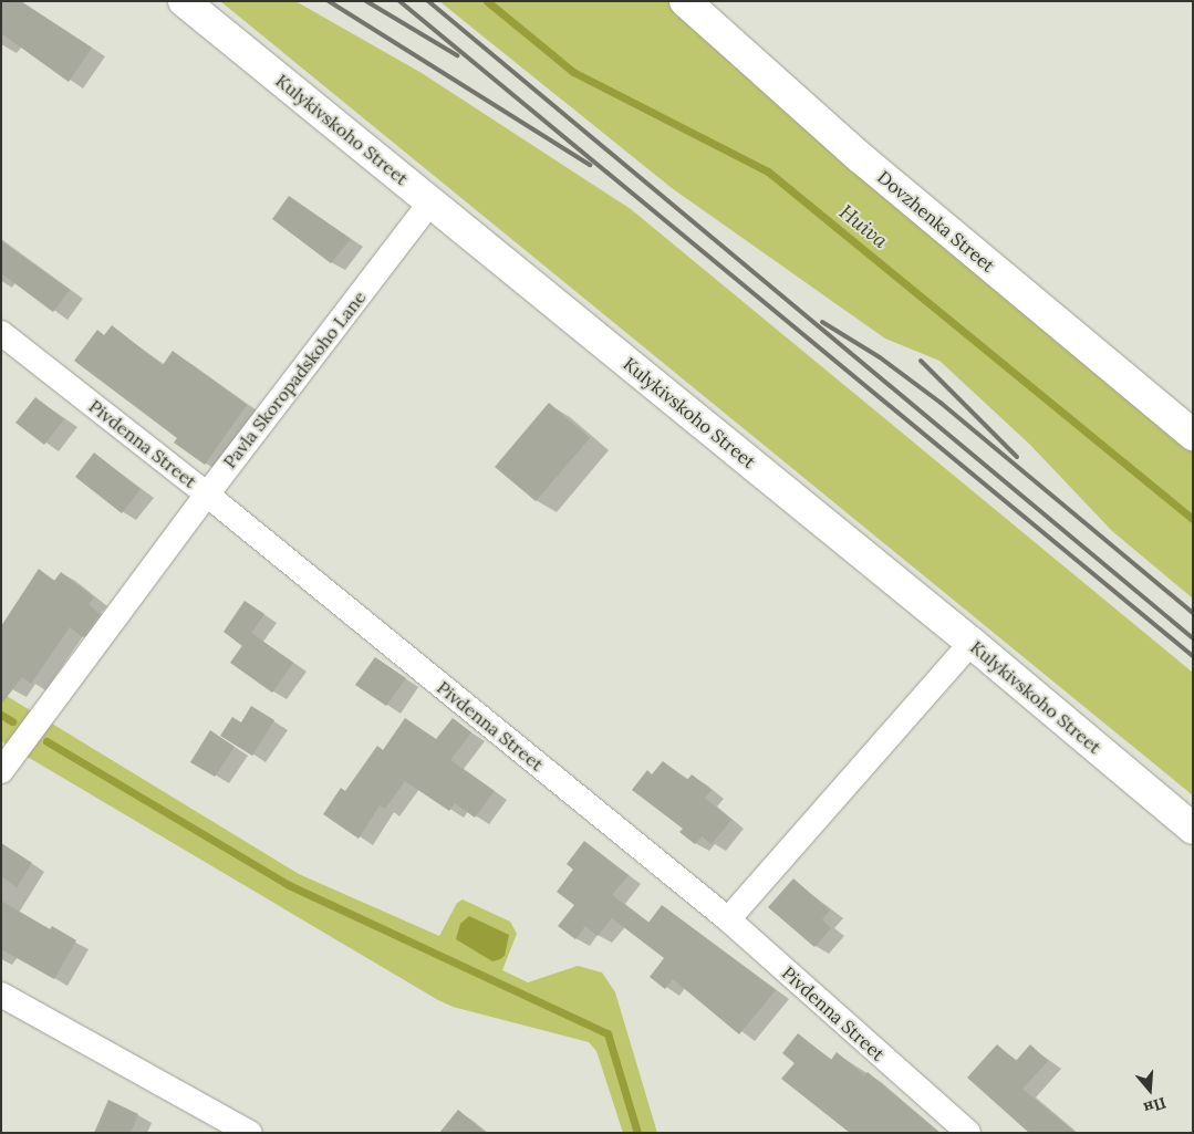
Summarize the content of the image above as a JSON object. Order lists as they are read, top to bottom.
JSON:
{
  "streets": {
    "street": [
      "Kulykivskoho Street",
      "Dovzhenka Street",
      "Pavla Skoropadskoho Lane",
      "Pivdenna Street"
    ]
  },
  "crossings": [
    ["Kulykivskoho Street", "Pavla Skoropadskoho Lane"],
    ["Pavla Skoropadskoho Lane", "Pivdenna Street"]
  ],
  "water": ["Huiva"],
  "north": "bottom"
}
